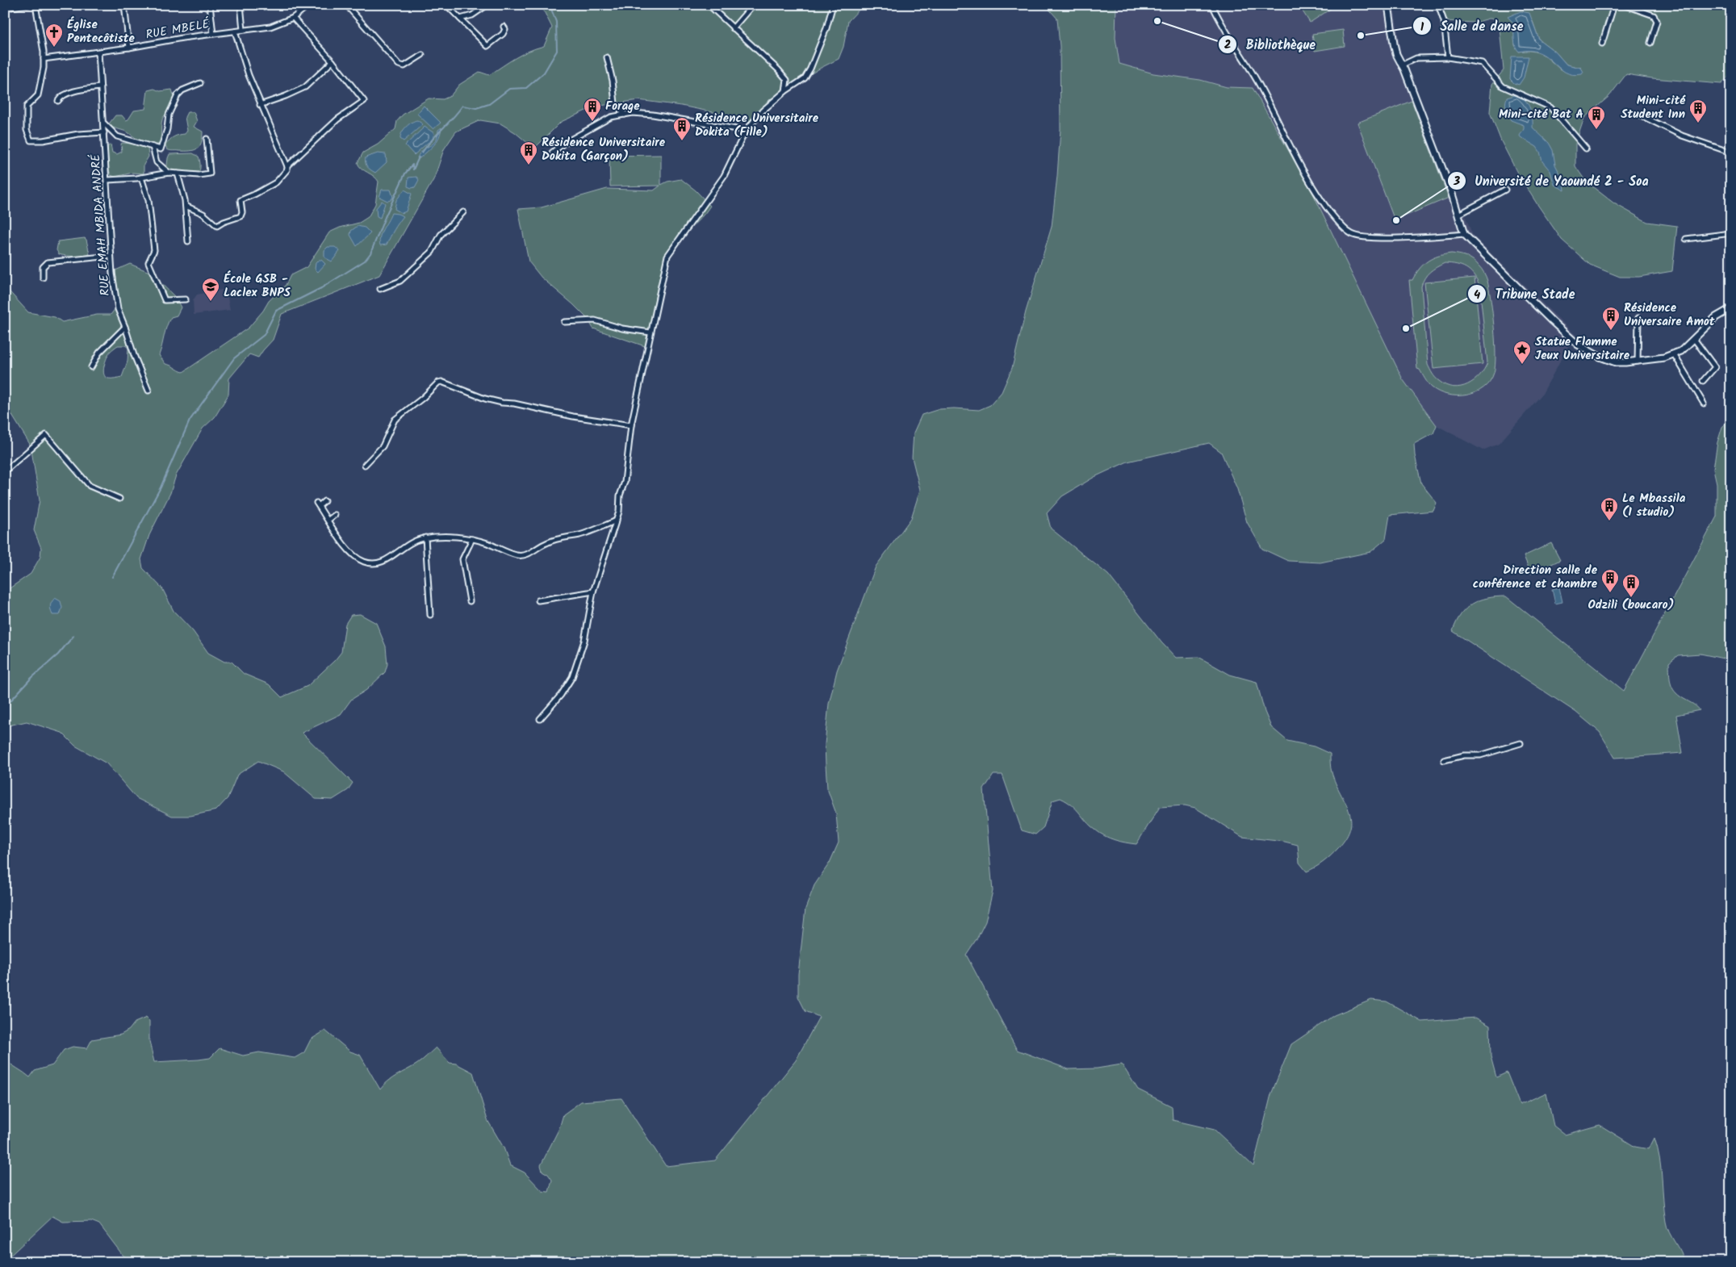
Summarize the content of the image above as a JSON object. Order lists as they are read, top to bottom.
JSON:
{
  "streets": {
    "street": ["RUE MBELÉ", "RUE EMAH MBIDA ANDRÉ"]
  },
  "crossings": [
    ["RUE MBELÉ", "RUE EMAH MBIDA ANDRÉ"]
  ],
  "places": {
    "other": [
      "Bibliothèque",
      "Salle de danse",
      "Université de Yaoundé 2 - Soa",
      "Tribune Stade"
    ],
    "church": ["Église Pentecôtiste"],
    "building": [
      "Forage",
      "Mini-cité Student Inn",
      "Mini-cité Bat A",
      "Résidence Universitaire Dokita (Fille)",
      "Résidence Universitaire Dokita (Garçon)",
      "Résidence Universaire Amot",
      "Le Mbassila (1 studio)",
      "Direction salle de conférence et chambre",
      "Odzili (boucaro)"
    ],
    "school or university": ["École GSB - Laclex BNPS"],
    "place": ["Statue Flamme Jeux Universitaire"]
  }
}
